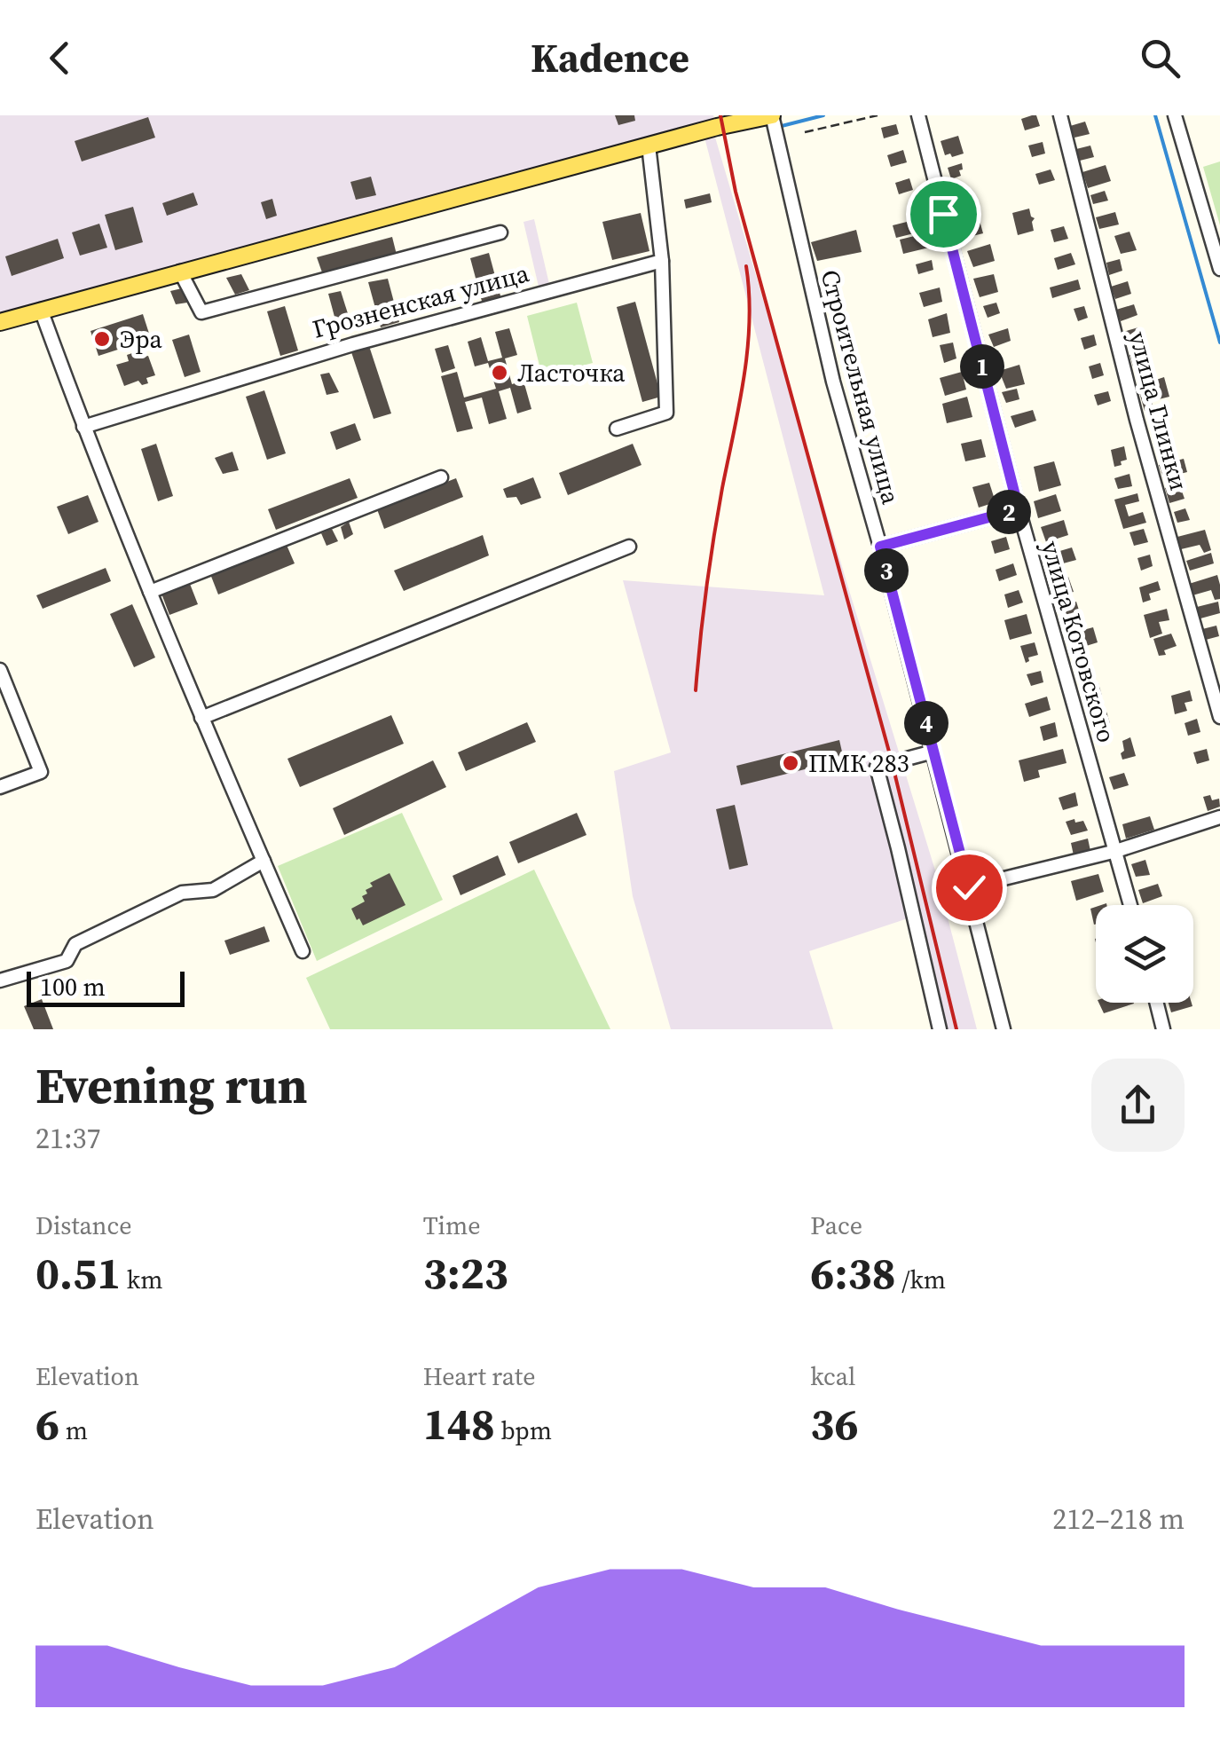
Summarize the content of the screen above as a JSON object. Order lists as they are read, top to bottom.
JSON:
{
  "streets": {
    "street": [
      "Грозненская улица",
      "Строительная улица",
      "улица Глинки",
      "улица Котовского"
    ]
  },
  "places": ["Эра", "Ласточка", "ПМК 283"],
  "scale_bar": "100 m",
  "page": {
    "header": "Kadence",
    "pins": [
      "1",
      "2",
      "3",
      "4"
    ],
    "scale": "100 m",
    "heading": ["Evening run", "21:37"],
    "stats": [
      ["Distance", "0.51 km"],
      ["Time", "3:23"],
      ["Pace", "6:38 /km"],
      ["Elevation", "6 m"],
      ["Heart rate", "148 bpm"],
      ["kcal", "36"]
    ],
    "chart": ["Elevation", "212–218 m"]
  }
}
